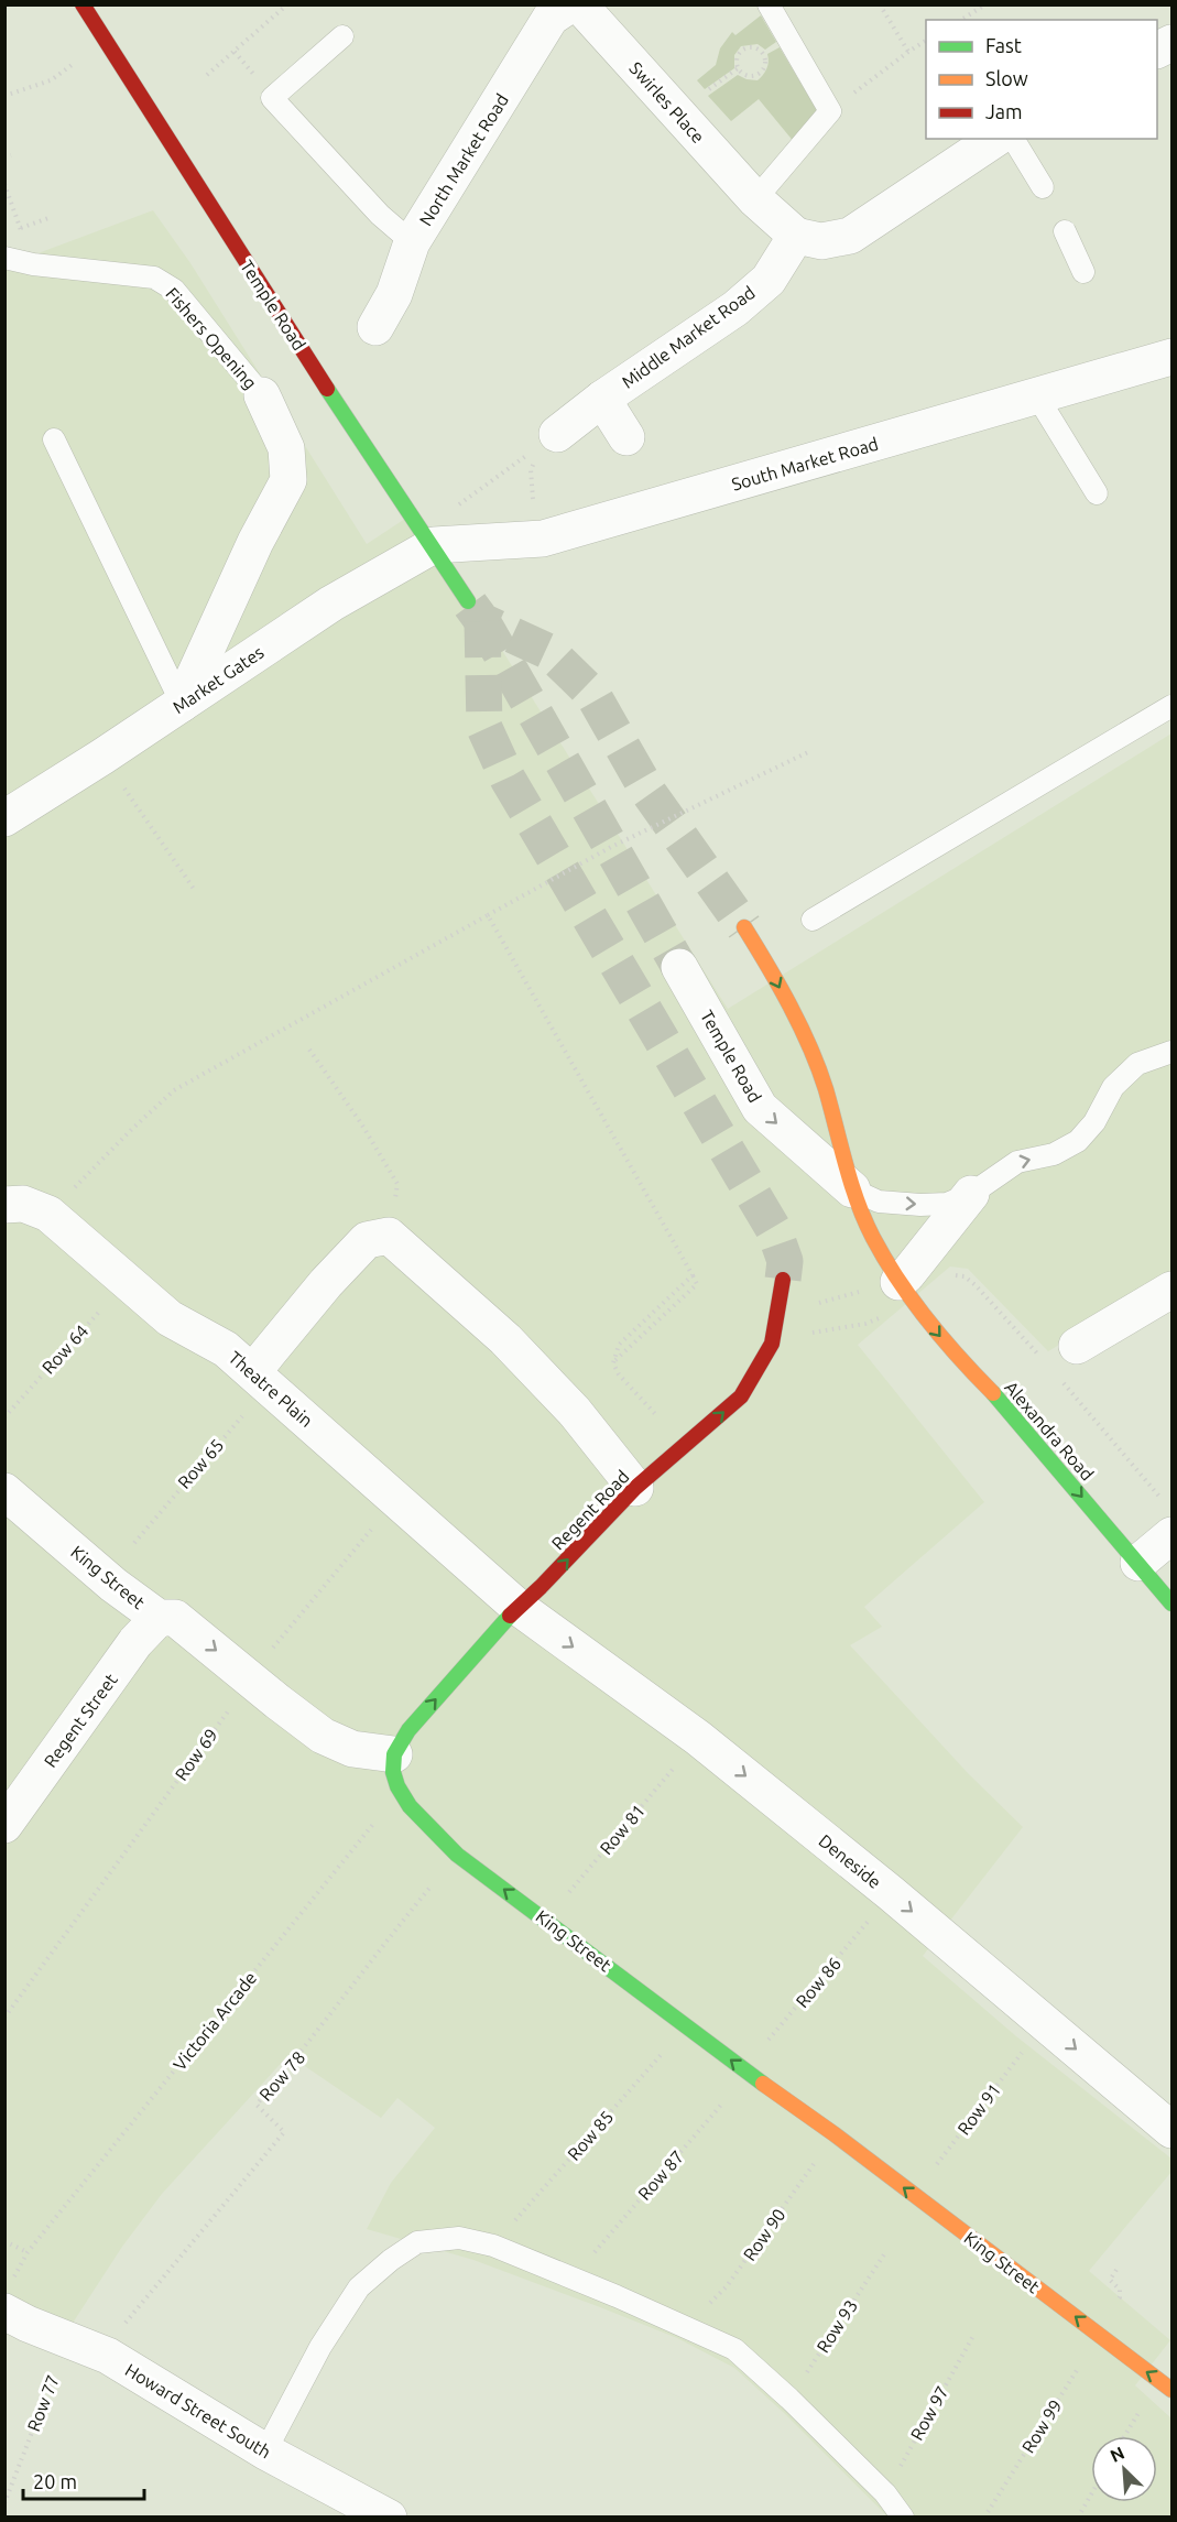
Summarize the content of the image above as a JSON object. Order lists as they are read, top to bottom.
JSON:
{
  "streets": {
    "street": [
      "Swirles Place",
      "North Market Road",
      "Temple Road",
      "Middle Market Road",
      "South Market Road",
      "Market Gates",
      "Theatre Plain",
      "Alexandra Road",
      "Regent Road",
      "King Street",
      "Regent Street",
      "Deneside",
      "Howard Street South"
    ],
    "lane": ["Fishers Opening"],
    "path": [
      "Row 64",
      "Row 65",
      "Row 69",
      "Row 81",
      "Row 86",
      "Victoria Arcade",
      "Row 78",
      "Row 91",
      "Row 85",
      "Row 87",
      "Row 90",
      "Row 93",
      "Row 77",
      "Row 97",
      "Row 99"
    ]
  },
  "crossings": [
    ["Swirles Place", "Middle Market Road"],
    ["Temple Road", "South Market Road"],
    ["Temple Road", "Market Gates"],
    ["Temple Road", "Alexandra Road"],
    ["South Market Road", "Market Gates"],
    ["Row 64", "Theatre Plain"],
    ["Theatre Plain", "Row 65"],
    ["Theatre Plain", "Regent Road"],
    ["Theatre Plain", "Row 69"],
    ["Theatre Plain", "Deneside"],
    ["Regent Road", "King Street"],
    ["Regent Road", "Deneside"],
    ["Regent Road", "Victoria Arcade"],
    ["King Street", "Regent Street"],
    ["King Street", "Row 69"],
    ["King Street", "Row 81"],
    ["King Street", "Row 86"],
    ["King Street", "Victoria Arcade"],
    ["King Street", "Row 78"],
    ["King Street", "Row 91"],
    ["King Street", "Row 85"],
    ["King Street", "Row 87"],
    ["King Street", "Row 90"],
    ["King Street", "Row 99"],
    ["Row 81", "Deneside"],
    ["Deneside", "Row 86"],
    ["Deneside", "Row 91"],
    ["Row 86", "Row 87"],
    ["Victoria Arcade", "Howard Street South"],
    ["Row 78", "Howard Street South"],
    ["Row 77", "Howard Street South"]
  ],
  "one_way": [
    "Temple Road",
    "Alexandra Road",
    "Regent Road",
    "Deneside"
  ],
  "legend": ["Fast", "Slow", "Jam"],
  "scale_bar": "20 m",
  "north": "top left"
}
